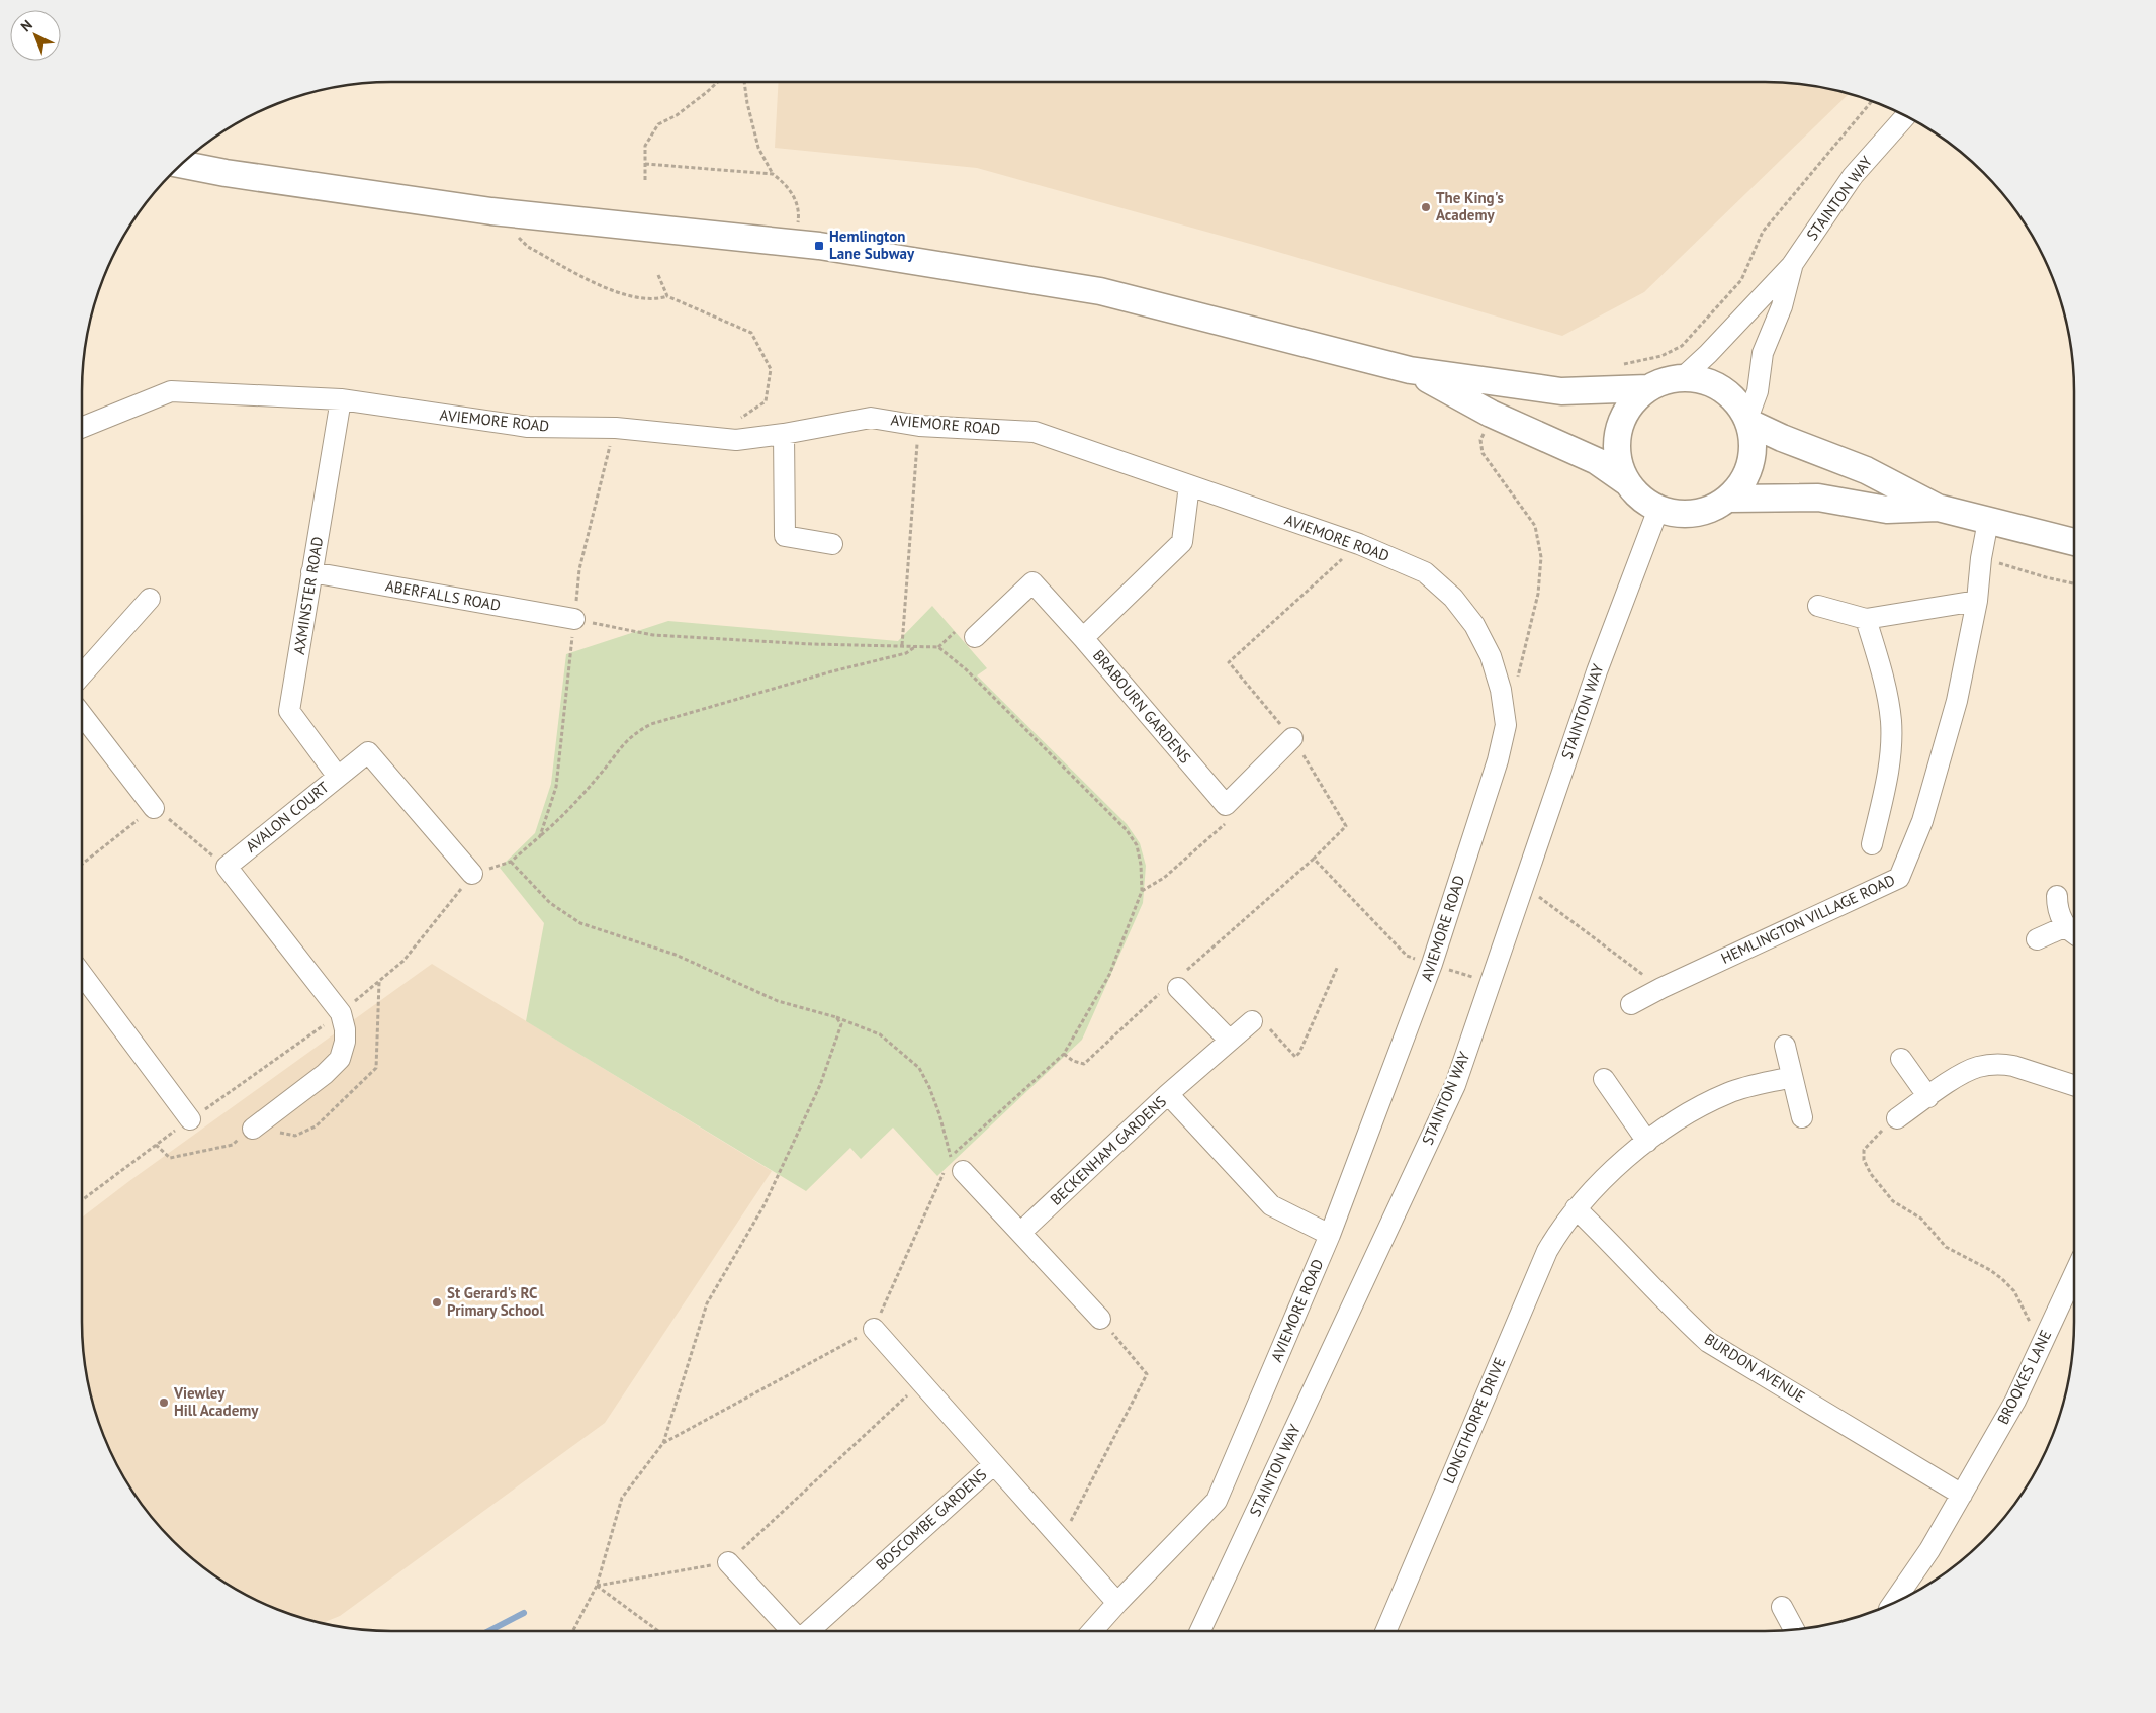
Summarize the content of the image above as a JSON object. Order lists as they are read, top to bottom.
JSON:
{
  "streets": {
    "street": [
      "STAINTON WAY",
      "AVIEMORE ROAD",
      "AXMINSTER ROAD",
      "ABERFALLS ROAD",
      "BRABOURN GARDENS",
      "AVALON COURT",
      "HEMLINGTON VILLAGE ROAD",
      "BECKENHAM GARDENS",
      "BURDON AVENUE",
      "BROOKES LANE",
      "LONGTHORPE DRIVE",
      "BOSCOMBE GARDENS"
    ]
  },
  "crossings": [
    ["AVIEMORE ROAD", "AXMINSTER ROAD"],
    ["AVIEMORE ROAD", "BRABOURN GARDENS"],
    ["AVIEMORE ROAD", "BECKENHAM GARDENS"],
    ["AVIEMORE ROAD", "BOSCOMBE GARDENS"],
    ["AXMINSTER ROAD", "ABERFALLS ROAD"],
    ["AXMINSTER ROAD", "AVALON COURT"],
    ["BURDON AVENUE", "BROOKES LANE"],
    ["BURDON AVENUE", "LONGTHORPE DRIVE"]
  ],
  "places": {
    "other": ["The King's Academy", "St Gerard's RC Primary School", "Viewley Hill Academy"],
    "transit": ["Hemlington Lane Subway"]
  },
  "north": "top left"
}
